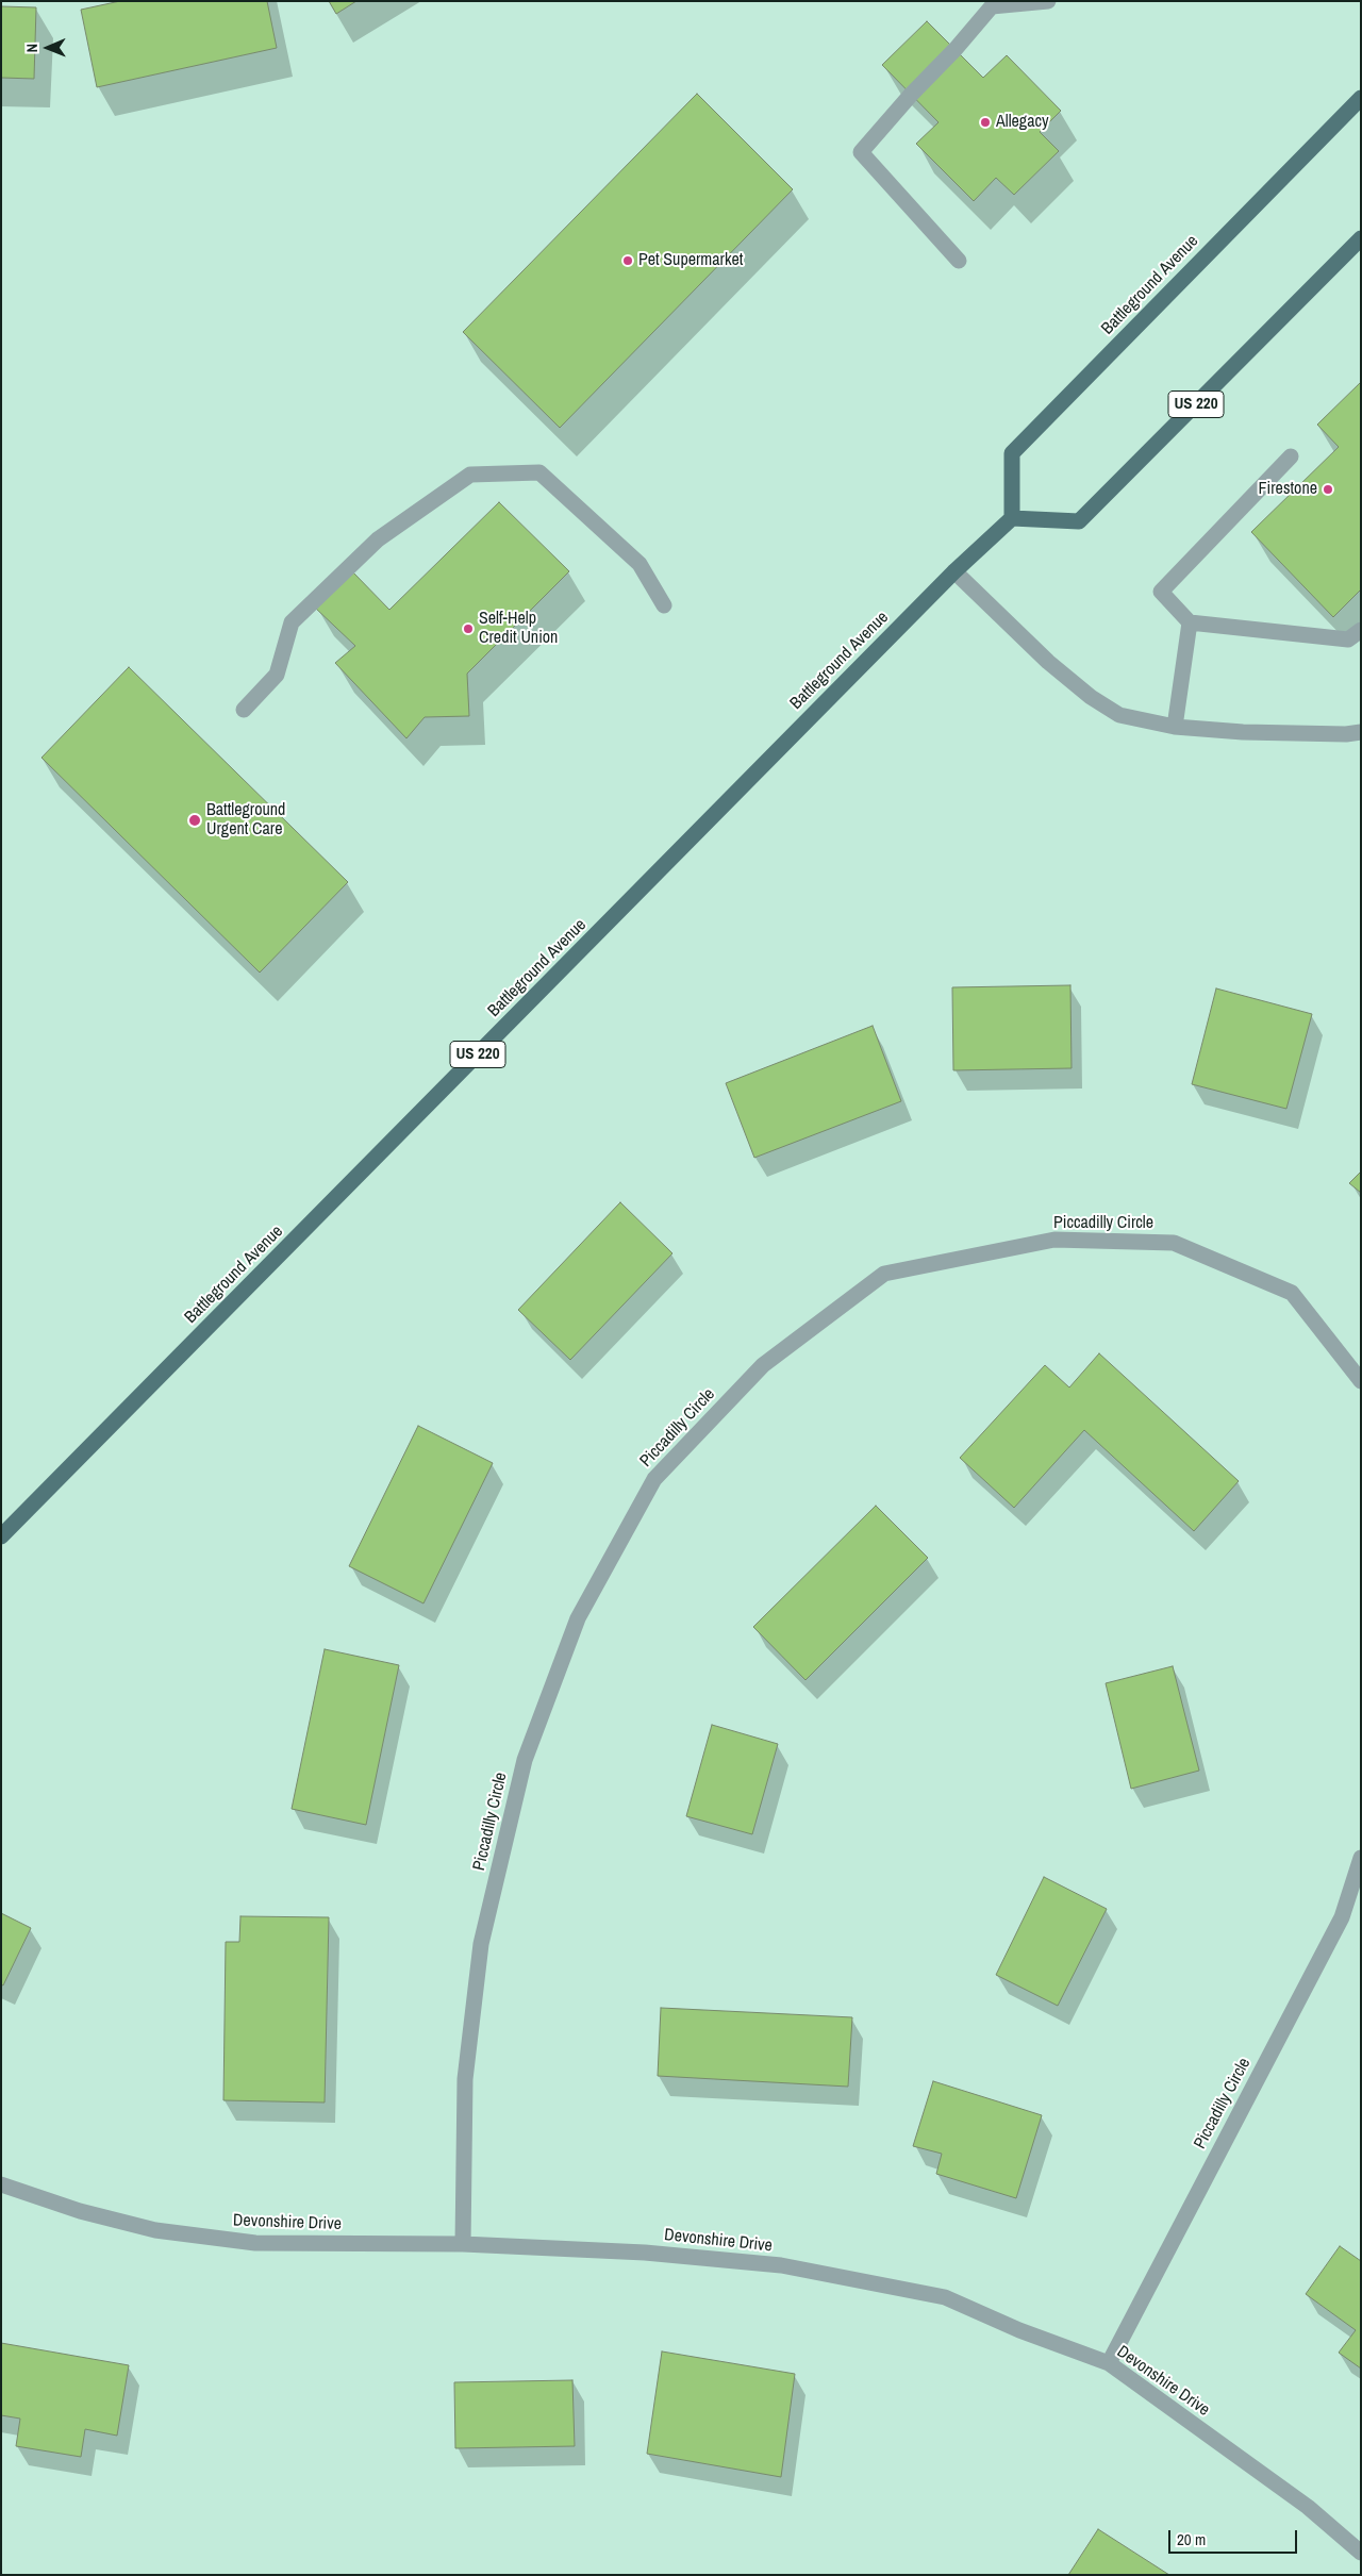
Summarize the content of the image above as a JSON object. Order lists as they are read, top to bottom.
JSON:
{
  "streets": {
    "main road": ["Battleground Avenue", "US 220"],
    "street": ["Piccadilly Circle", "Devonshire Drive"]
  },
  "crossings": [
    ["Battleground Avenue", "US 220"],
    ["Piccadilly Circle", "Devonshire Drive"]
  ],
  "places": [
    "Allegacy",
    "Pet Supermarket",
    "Firestone",
    "Self-Help Credit Union",
    "Battleground Urgent Care"
  ],
  "scale_bar": "20 m",
  "north": "left"
}
